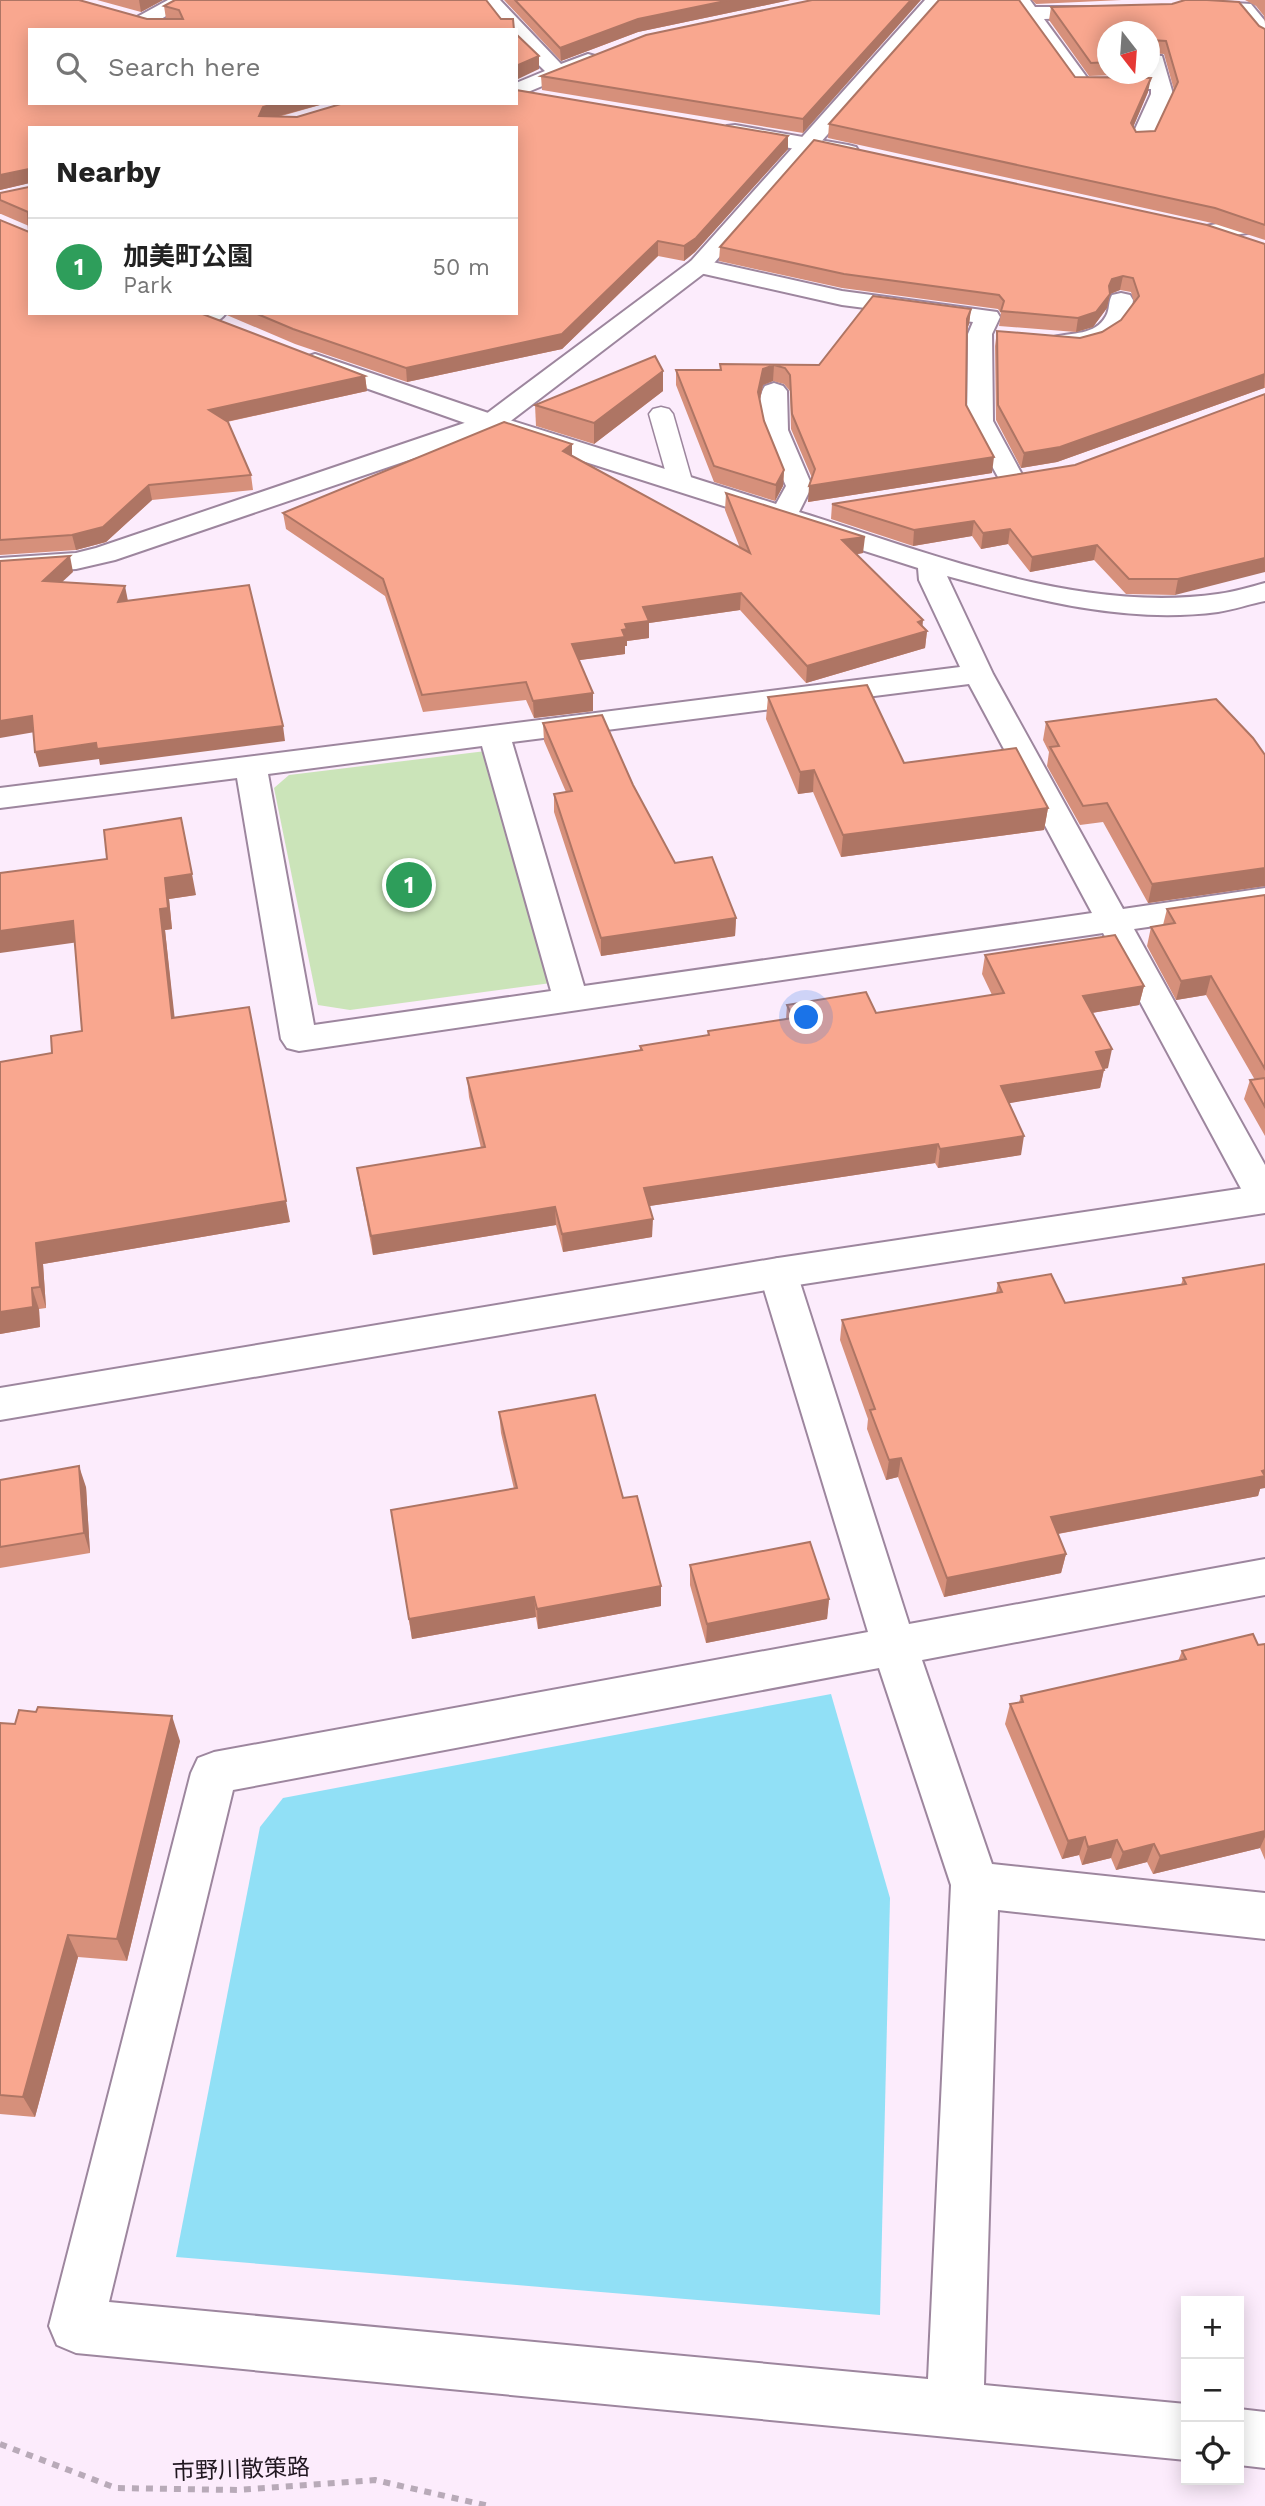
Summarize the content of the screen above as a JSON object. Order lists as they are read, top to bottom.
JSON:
{
  "streets": {
    "path": ["市野川散策路"]
  },
  "north": "bottom",
  "page": {
    "search": "Search here",
    "heading": "Nearby",
    "list": [
      {
        "mark": "1",
        "name": "加美町公園",
        "note": "Park",
        "value": "50 m"
      }
    ],
    "pins": "1",
    "map_buttons": ["+", "−"]
  }
}
